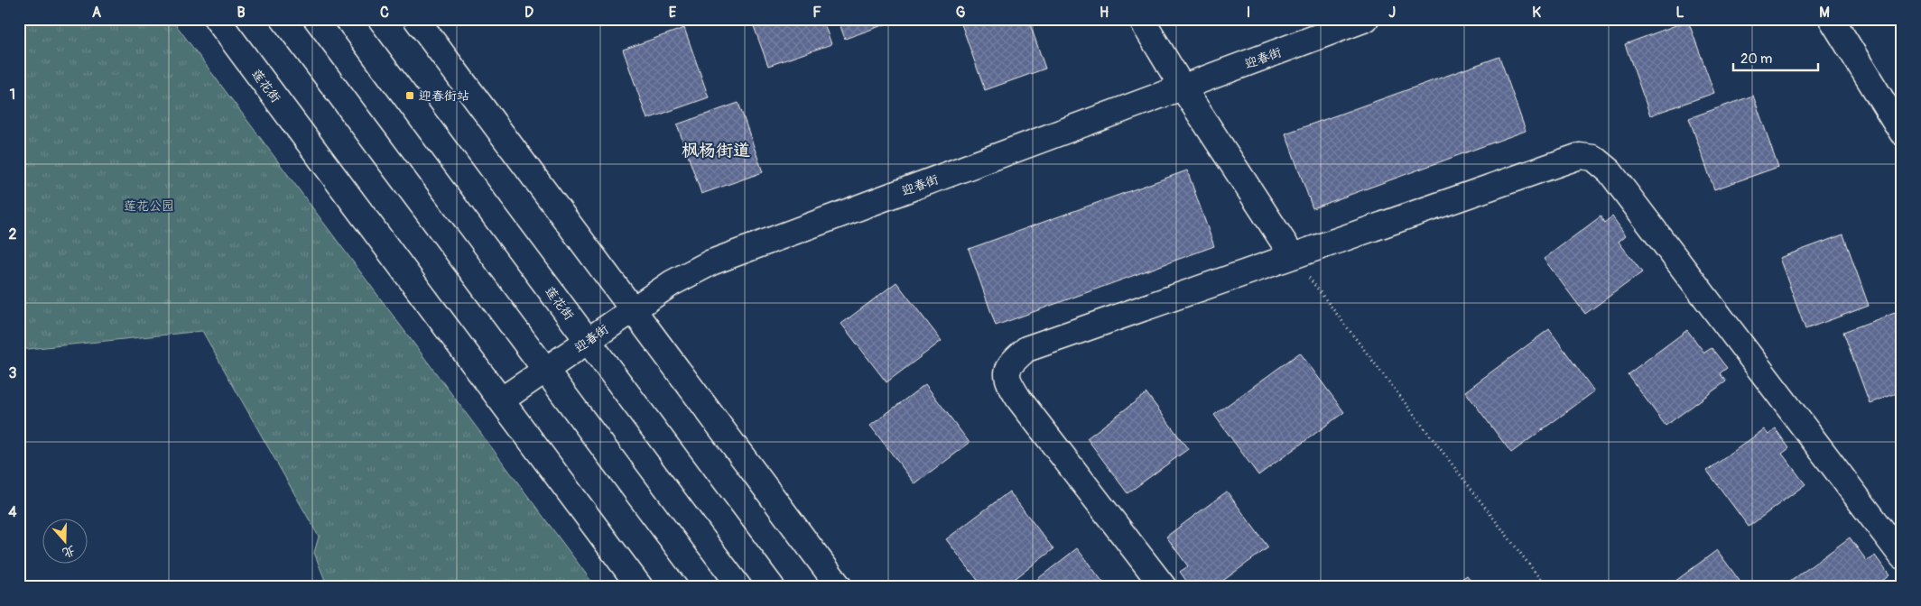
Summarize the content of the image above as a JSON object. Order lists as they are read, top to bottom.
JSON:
{
  "streets": {
    "street": ["迎春街", "莲花街"]
  },
  "crossings": [
    ["迎春街", "莲花街"]
  ],
  "districts": ["枫杨街道"],
  "parks": ["莲花公园"],
  "places": {
    "transit": ["迎春街站"]
  },
  "scale_bar": "20 m",
  "north": "bottom",
  "grid": {
    "columns": [
      "A",
      "B",
      "C",
      "D",
      "E",
      "F",
      "G",
      "H",
      "I",
      "J",
      "K",
      "L",
      "M"
    ],
    "rows": [
      "1",
      "2",
      "3",
      "4"
    ]
  }
}
